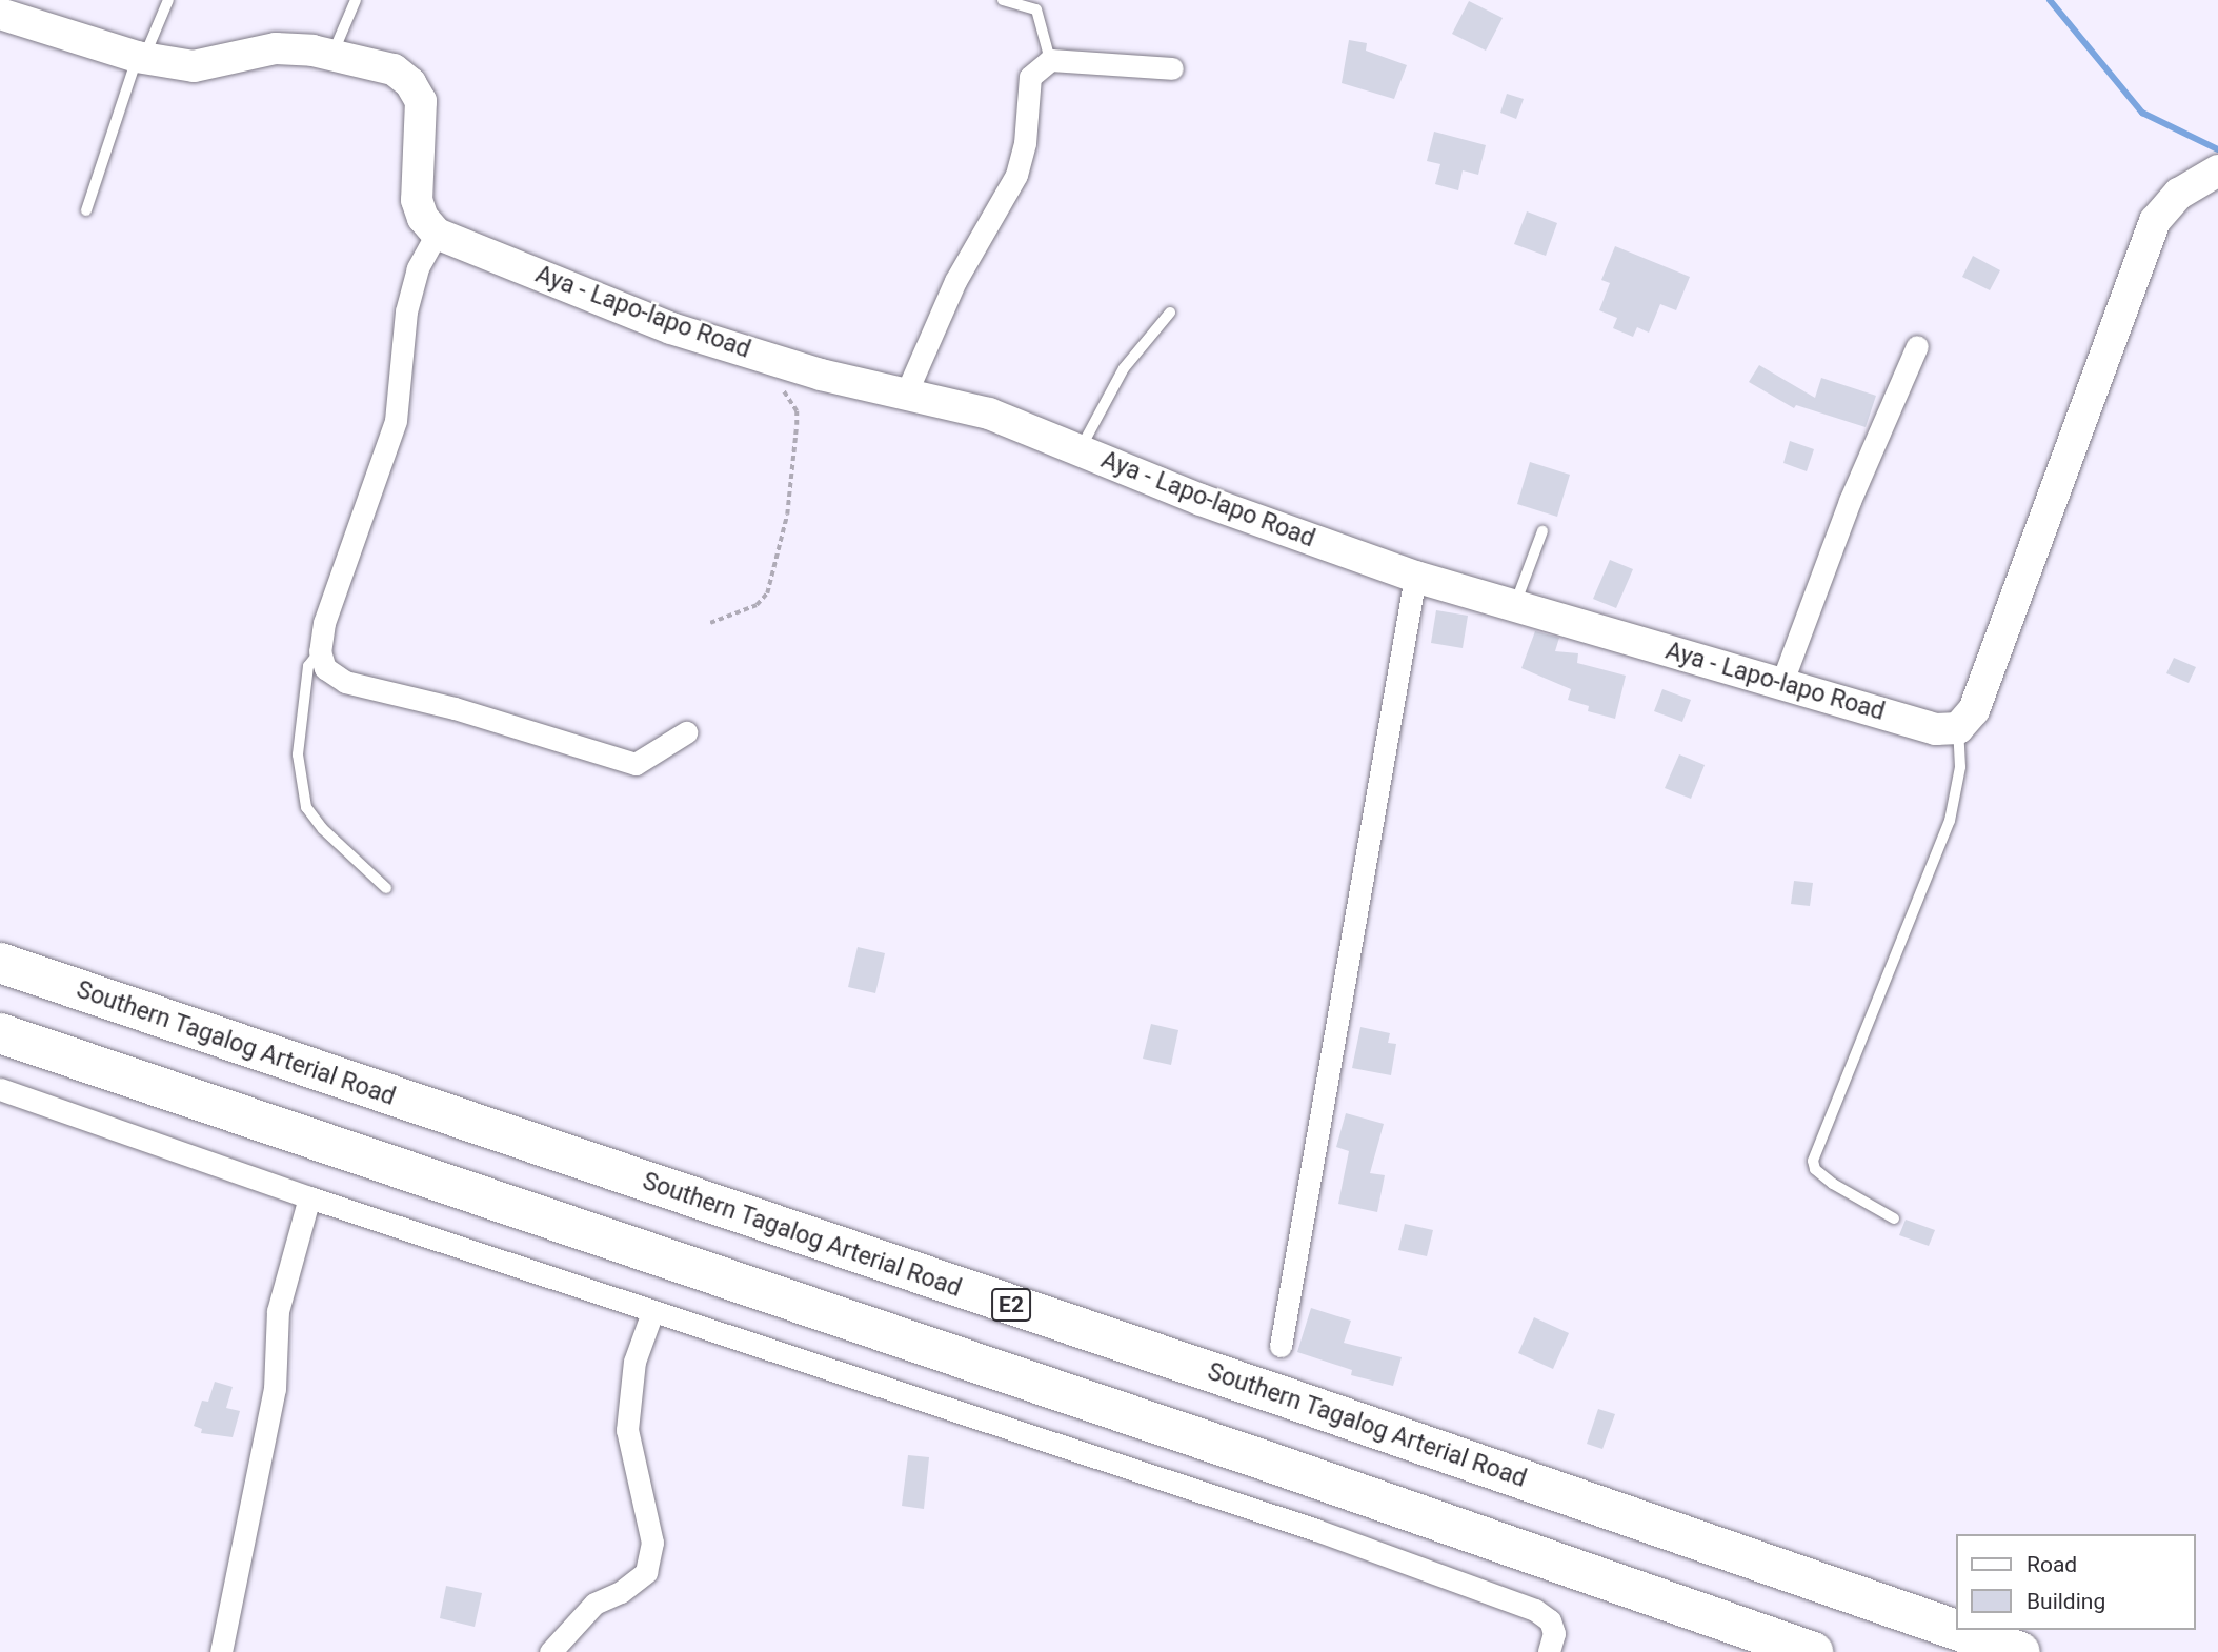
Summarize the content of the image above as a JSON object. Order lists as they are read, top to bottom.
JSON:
{
  "streets": {
    "highway": ["Southern Tagalog Arterial Road", "E2"],
    "street": ["Aya - Lapo-lapo Road"]
  },
  "legend": ["Road", "Building"]
}
